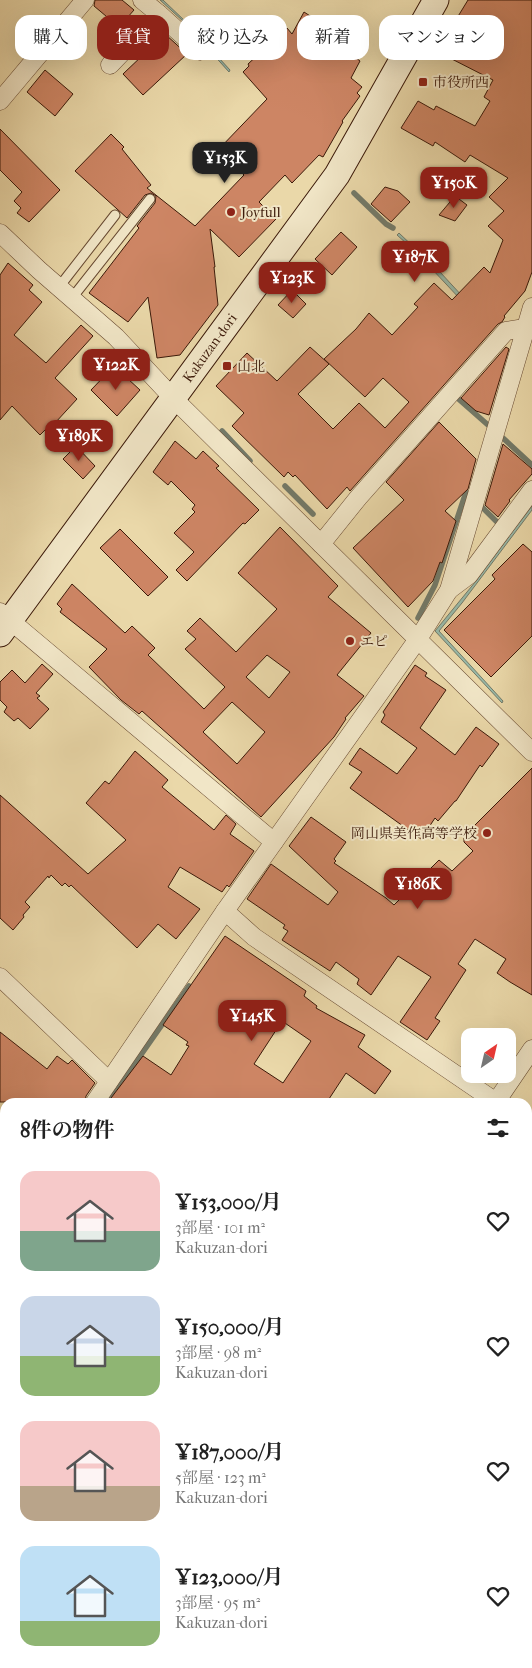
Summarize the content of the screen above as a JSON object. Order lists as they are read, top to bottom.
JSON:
{
  "streets": {
    "street": ["Kakuzan-dori"]
  },
  "places": {
    "transit": ["市役所西", "山北"],
    "other": ["Joyfull", "エピ", "岡山県美作高等学校"]
  },
  "north": "top right",
  "page": {
    "chip": [
      "購入",
      "賃貸",
      "絞り込み",
      "新着",
      "マンション"
    ],
    "price": [
      "¥153K",
      "¥150K",
      "¥187K",
      "¥123K",
      "¥122K",
      "¥189K",
      "¥186K",
      "¥145K"
    ],
    "heading": "8件の物件",
    "list": [
      {
        "name": "¥153,000/月",
        "note": "3部屋 · 101 m² · Kakuzan-dori"
      },
      {
        "name": "¥150,000/月",
        "note": "3部屋 · 98 m² · Kakuzan-dori"
      },
      {
        "name": "¥187,000/月",
        "note": "5部屋 · 123 m² · Kakuzan-dori"
      },
      {
        "name": "¥123,000/月",
        "note": "3部屋 · 95 m² · Kakuzan-dori"
      }
    ]
  }
}
